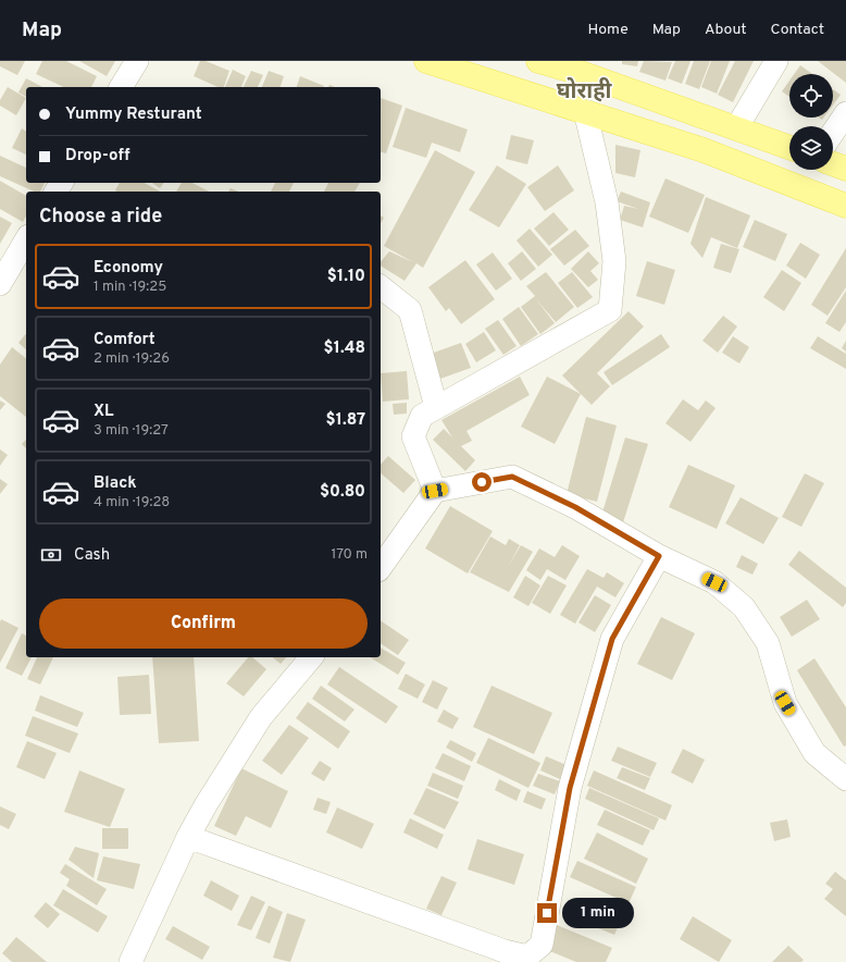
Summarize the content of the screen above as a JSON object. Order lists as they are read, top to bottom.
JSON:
{
  "districts": ["घोराही"],
  "page": {
    "header": "Map",
    "nav": [
      "Home",
      "Map",
      "About",
      "Contact"
    ],
    "banner": ["Yummy Resturant", "Drop-off"],
    "heading": "Choose a ride",
    "list": [
      {
        "name": "Economy",
        "note": "1 min · 19:25",
        "value": "$1.10"
      },
      {
        "name": "Comfort",
        "note": "2 min · 19:26",
        "value": "$1.48"
      },
      {
        "name": "XL",
        "note": "3 min · 19:27",
        "value": "$1.87"
      },
      {
        "name": "Black",
        "note": "4 min · 19:28",
        "value": "$0.80"
      }
    ],
    "pay": ["Cash", "170 m"],
    "buttons": "Confirm",
    "bubble": "1 min"
  }
}
